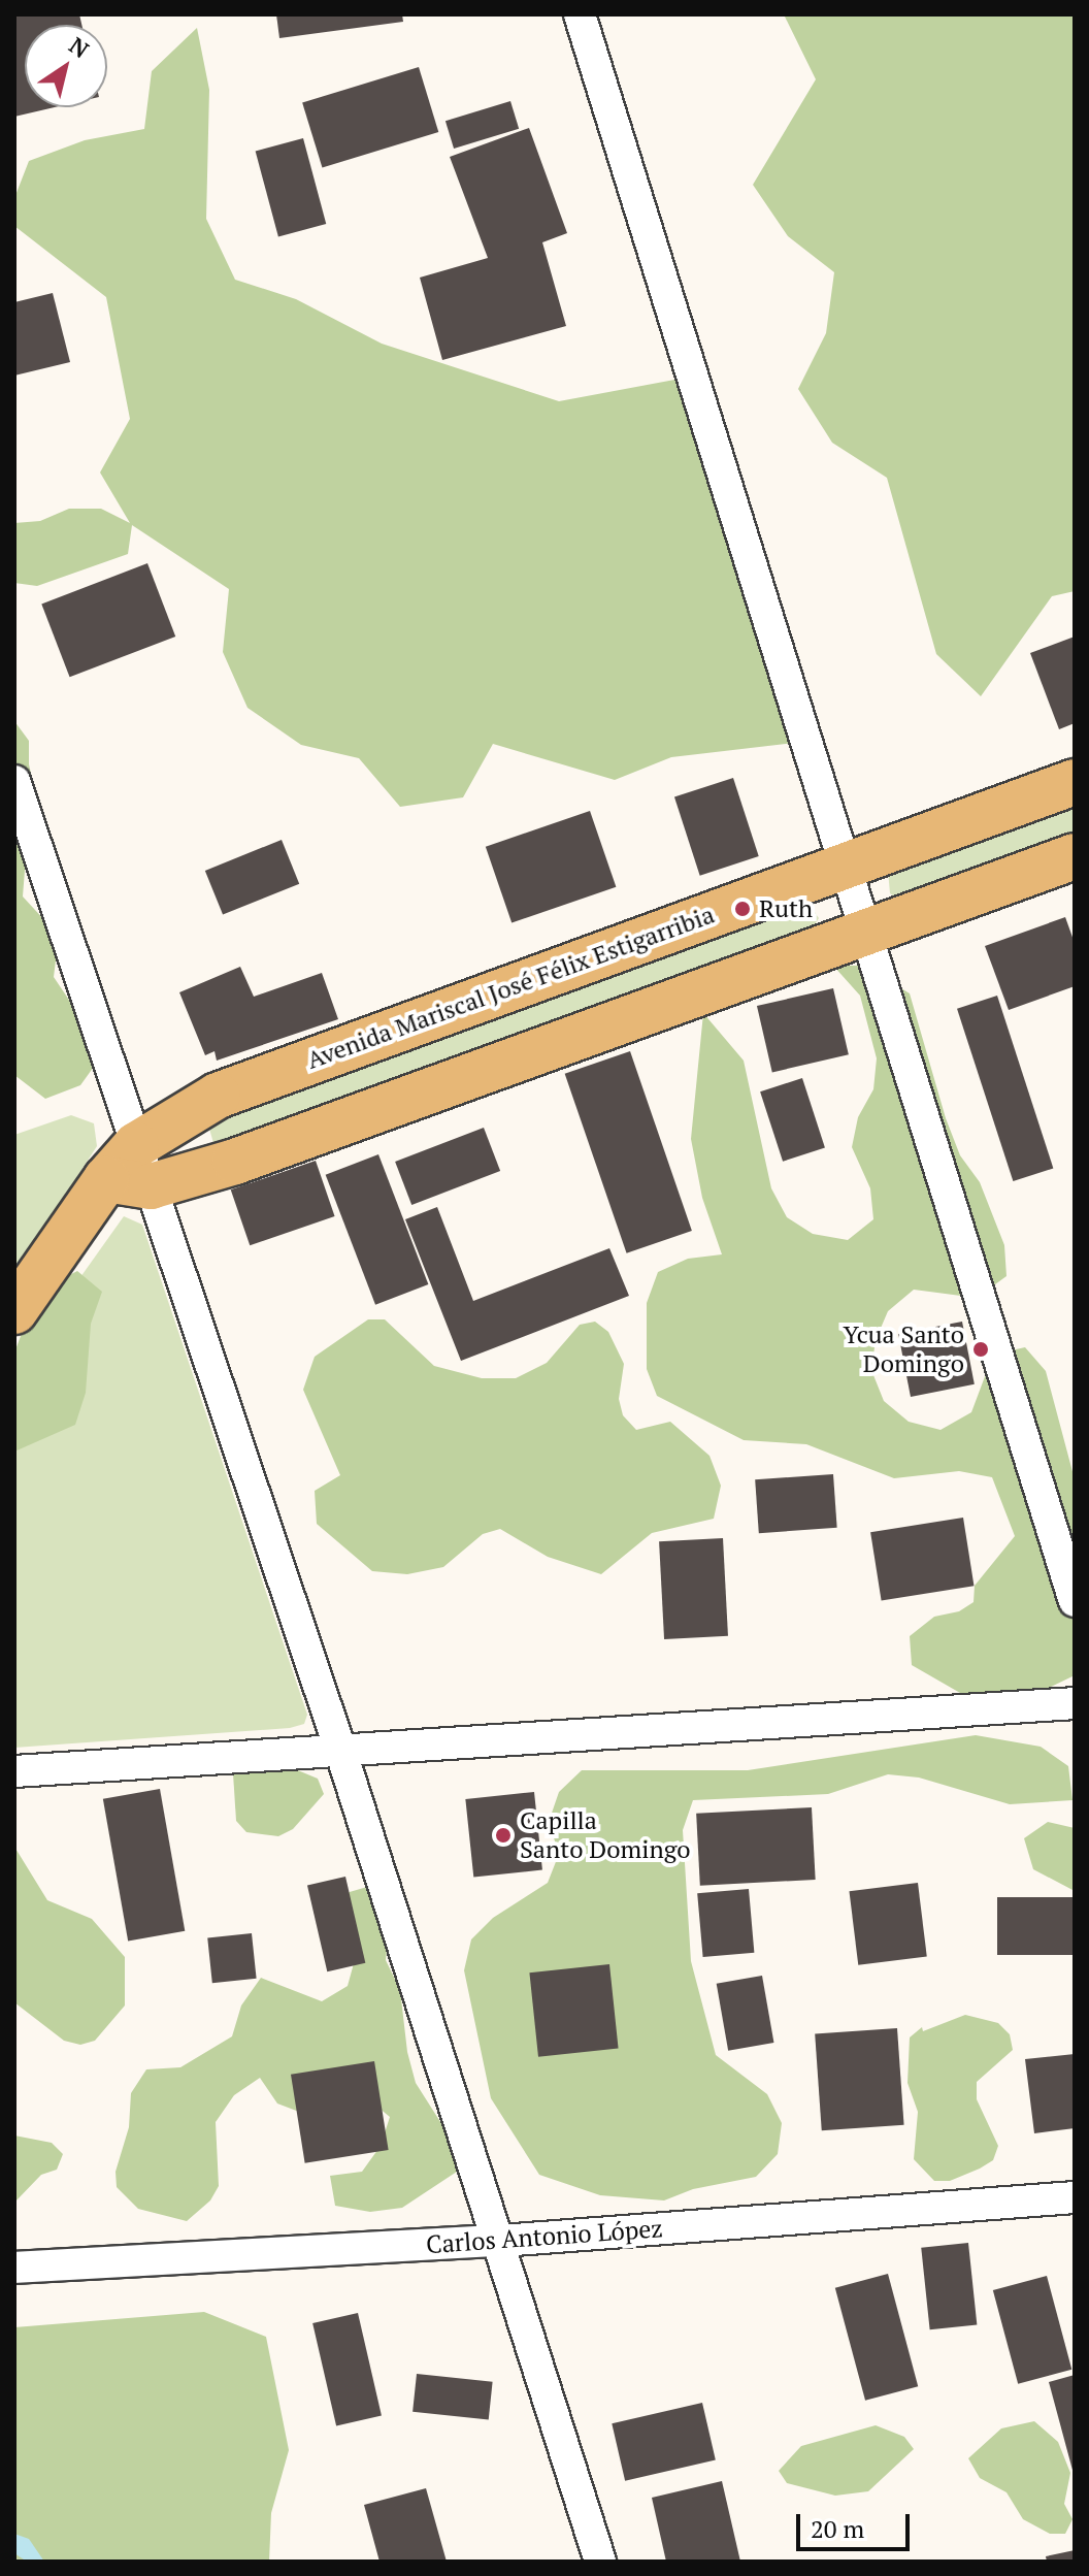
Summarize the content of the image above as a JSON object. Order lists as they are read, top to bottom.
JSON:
{
  "streets": {
    "main road": ["Avenida Mariscal José Félix Estigarribia"],
    "street": ["Carlos Antonio López"]
  },
  "places": ["Ruth", "Ycua Santo Domingo", "Capilla Santo Domingo"],
  "scale_bar": "20 m",
  "north": "top right"
}
